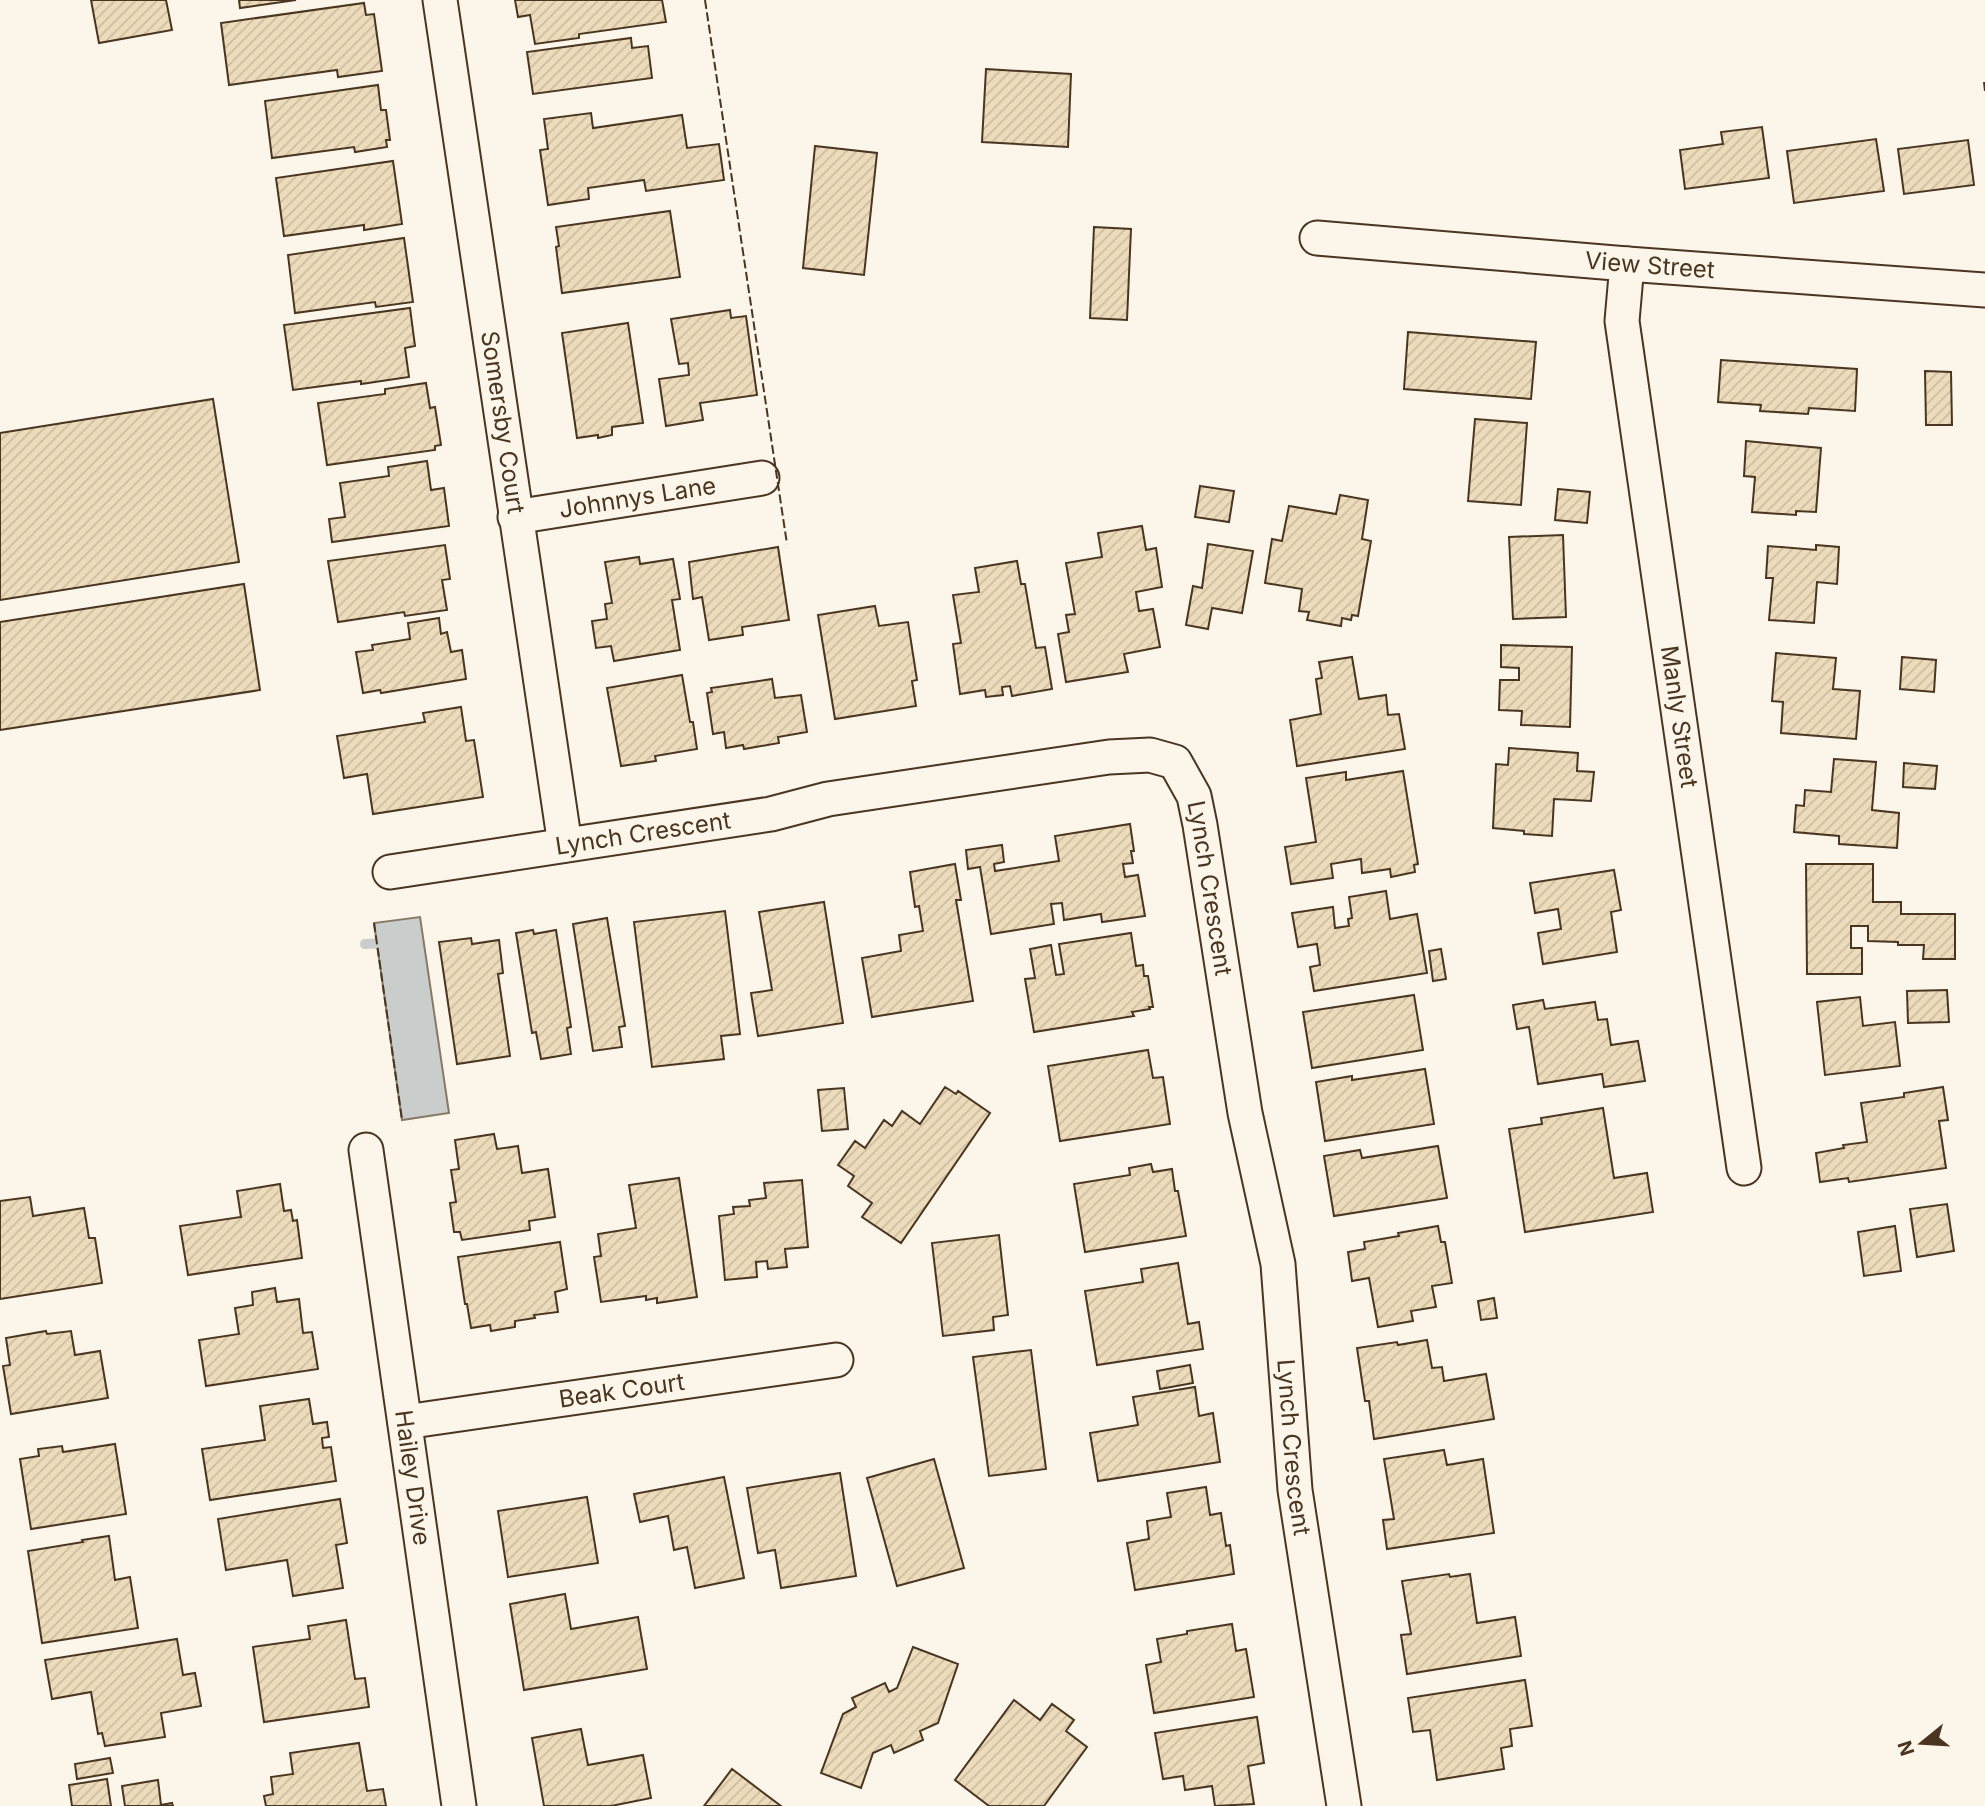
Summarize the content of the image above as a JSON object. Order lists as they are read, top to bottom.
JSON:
{
  "streets": {
    "street": [
      "View Street",
      "Somersby Court",
      "Johnnys Lane",
      "Manly Street",
      "Lynch Crescent",
      "Beak Court",
      "Hailey Drive"
    ]
  },
  "crossings": [
    ["View Street", "Manly Street"],
    ["Somersby Court", "Johnnys Lane"],
    ["Somersby Court", "Lynch Crescent"],
    ["Beak Court", "Hailey Drive"]
  ],
  "north": "left"
}
